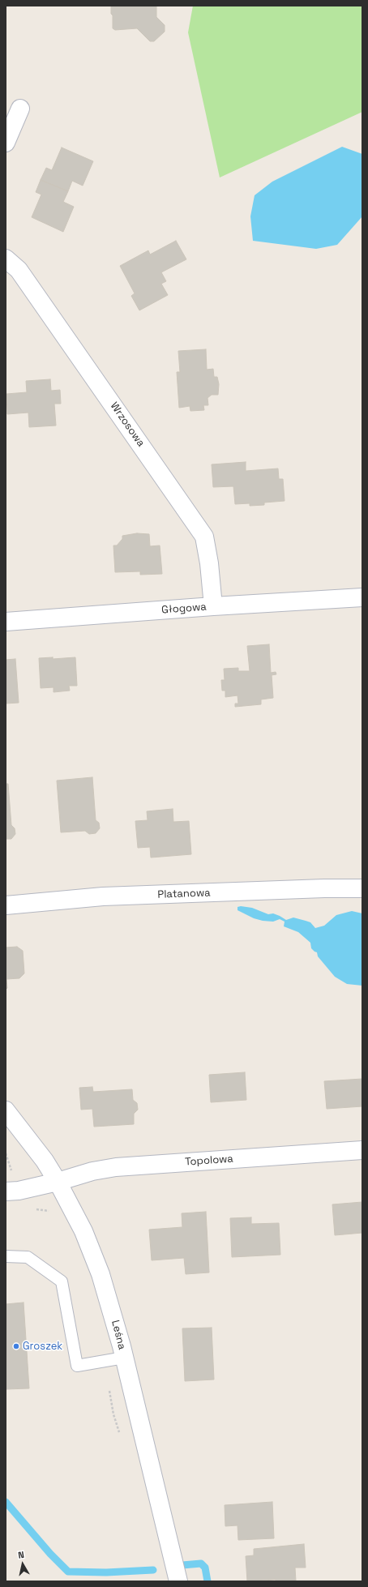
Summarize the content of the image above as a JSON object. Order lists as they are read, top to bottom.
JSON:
{
  "streets": {
    "street": [
      "Wrzosowa",
      "Głogowa",
      "Platanowa",
      "Topolowa",
      "Leśna"
    ]
  },
  "crossings": [
    ["Wrzosowa", "Głogowa"],
    ["Topolowa", "Leśna"]
  ],
  "places": ["Groszek"],
  "north": "top"
}
